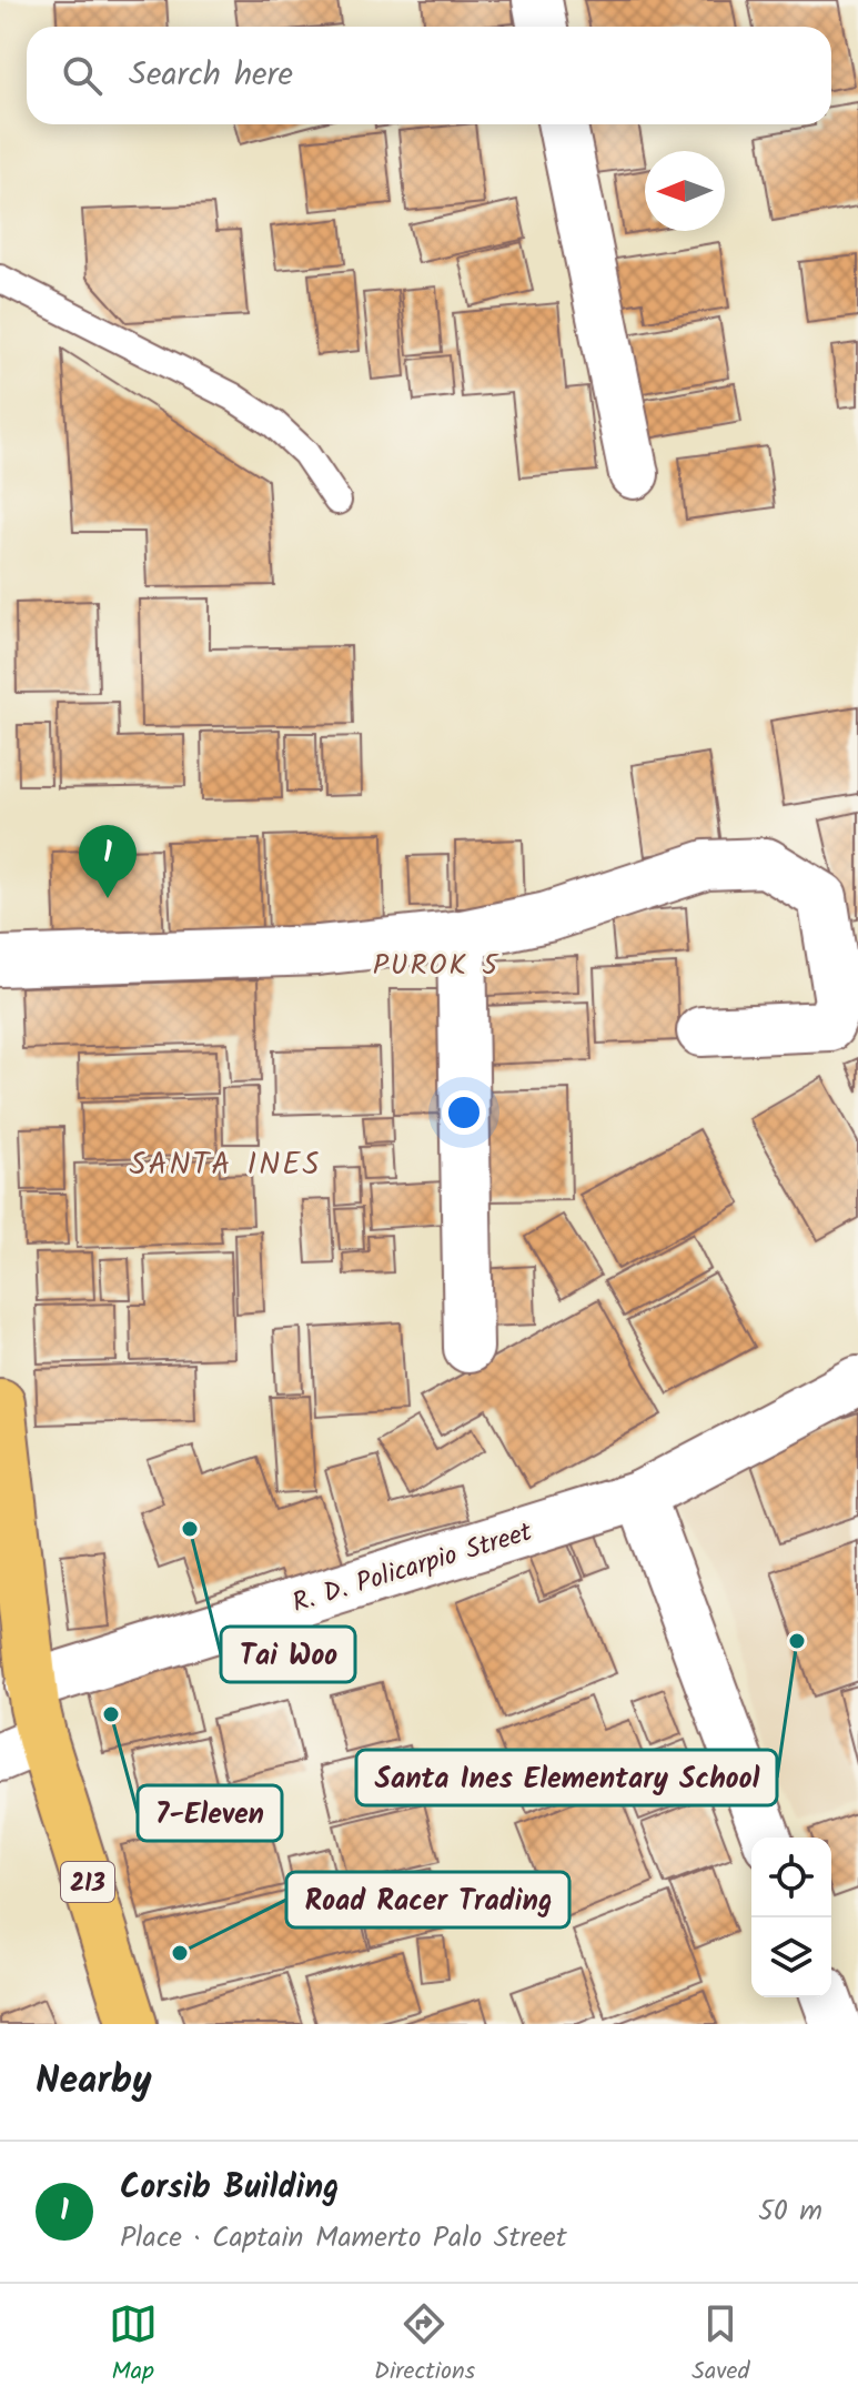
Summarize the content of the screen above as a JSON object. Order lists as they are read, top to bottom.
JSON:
{
  "streets": {
    "main road": ["213"],
    "street": ["R. D. Policarpio Street"]
  },
  "crossings": [
    ["R. D. Policarpio Street", "213"]
  ],
  "districts": ["PUROK 5", "SANTA INES"],
  "places": [
    "Tai Woo",
    "Santa Ines Elementary School",
    "7-Eleven",
    "Road Racer Trading"
  ],
  "north": "left",
  "page": {
    "search": "Search here",
    "pins": "1",
    "heading": "Nearby",
    "list": [
      {
        "mark": "1",
        "name": "Corsib Building",
        "note": "Place · Captain Mamerto Palo Street",
        "value": "50 m"
      }
    ],
    "nav": ["Map", "Directions", "Saved"]
  }
}
